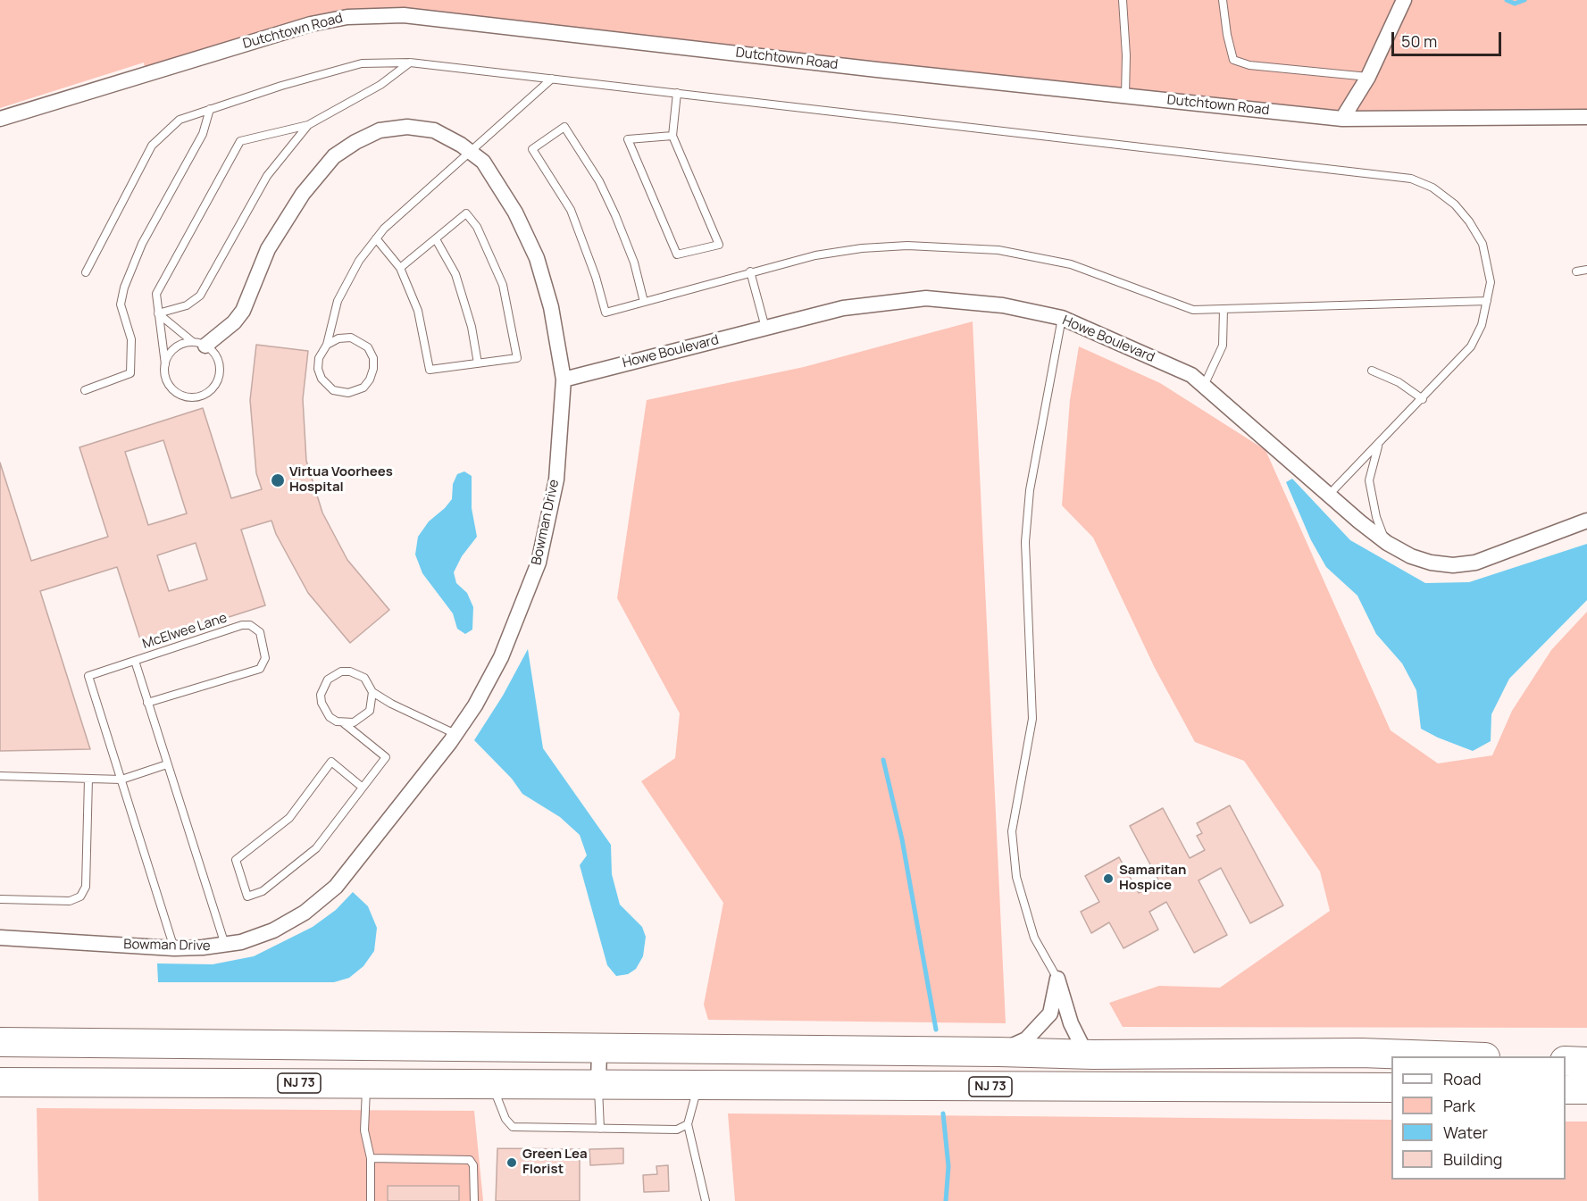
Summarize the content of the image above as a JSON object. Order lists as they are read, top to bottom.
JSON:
{
  "streets": {
    "highway": ["NJ 73"],
    "street": ["Dutchtown Road", "Howe Boulevard", "Bowman Drive"],
    "lane": ["McElwee Lane"]
  },
  "crossings": [
    ["Howe Boulevard", "Bowman Drive"],
    ["Bowman Drive", "McElwee Lane"]
  ],
  "places": ["Virtua Voorhees Hospital", "Samaritan Hospice", "Green Lea Florist"],
  "legend": [
    "Road",
    "Park",
    "Water",
    "Building"
  ],
  "scale_bar": "50 m"
}
